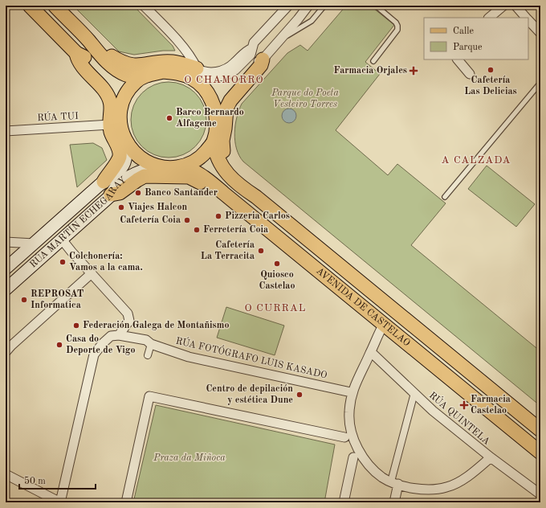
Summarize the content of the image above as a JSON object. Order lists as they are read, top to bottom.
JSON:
{
  "streets": {
    "main road": ["RÚA MARTÍN ECHEGARAY", "AVENIDA DE CASTELAO"],
    "street": ["RÚA TUI", "RÚA FOTÓGRAFO LUIS KASADO", "RÚA QUINTELA"]
  },
  "crossings": [
    ["RÚA MARTÍN ECHEGARAY", "AVENIDA DE CASTELAO"]
  ],
  "districts": ["O CHAMORRO", "A CALZADA", "O CURRAL"],
  "parks": ["Parque do Poeta Vesteiro Torres", "Praza da Miñoca"],
  "places": {
    "other": [
      "Cafetería Las Delicias",
      "Barco Bernardo Alfageme",
      "Banco Santander",
      "Viajes Halcon",
      "Pizzeria Carlos",
      "Cafetería Coia",
      "Ferretería Coia",
      "Cafetería La Terracita",
      "Colchonería: Vamos a la cama.",
      "Quiosco Castelao",
      "REPROSAT Informatica",
      "Federación Galega de Montañismo",
      "Casa do Deporte de Vigo",
      "Centro de depilación y estética Dune"
    ],
    "health": ["Farmacia Orjales", "Farmacia Castelao"]
  },
  "legend": ["Calle", "Parque"],
  "scale_bar": "50 m"
}
